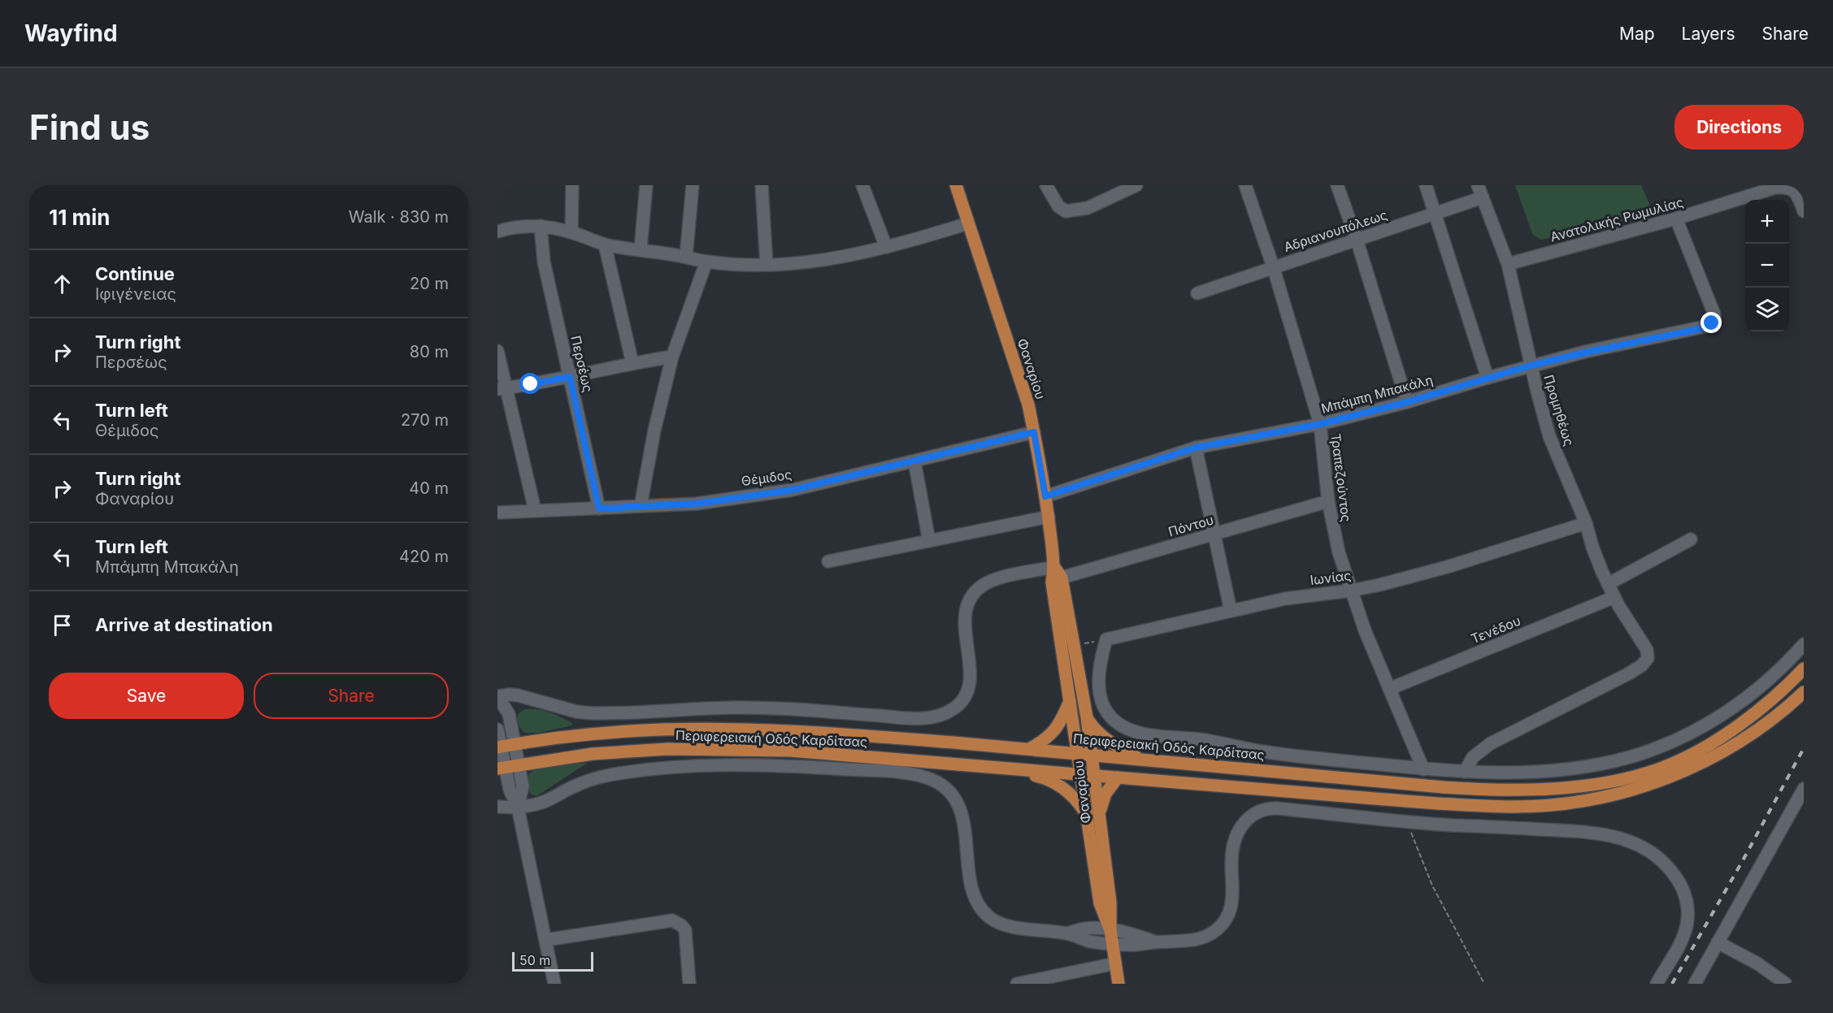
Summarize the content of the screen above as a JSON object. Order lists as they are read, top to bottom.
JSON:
{
  "streets": {
    "main road": ["Φαναρίου", "Περιφερειακή Οδός Καρδίτσας"],
    "street": [
      "Ανατολικής Ρωμυλίας",
      "Αδριανουπόλεως",
      "Περσέως",
      "Μπάμπη Μπακάλη",
      "Προμηθέως",
      "Θέμιδος",
      "Τραπεζούντος",
      "Πόντου",
      "Ιωνίας",
      "Τενέδου"
    ]
  },
  "crossings": [
    ["Ανατολικής Ρωμυλίας", "Μπάμπη Μπακάλη"],
    ["Ανατολικής Ρωμυλίας", "Προμηθέως"],
    ["Αδριανουπόλεως", "Προμηθέως"],
    ["Αδριανουπόλεως", "Τραπεζούντος"],
    ["Περσέως", "Θέμιδος"],
    ["Φαναρίου", "Μπάμπη Μπακάλη"],
    ["Φαναρίου", "Θέμιδος"],
    ["Φαναρίου", "Πόντου"],
    ["Φαναρίου", "Περιφερειακή Οδός Καρδίτσας"],
    ["Μπάμπη Μπακάλη", "Προμηθέως"],
    ["Μπάμπη Μπακάλη", "Τραπεζούντος"],
    ["Προμηθέως", "Ιωνίας"],
    ["Προμηθέως", "Τενέδου"],
    ["Τραπεζούντος", "Πόντου"],
    ["Τραπεζούντος", "Ιωνίας"],
    ["Τραπεζούντος", "Τενέδου"]
  ],
  "scale_bar": "50 m",
  "page": {
    "header": "Wayfind",
    "nav": ["Map", "Layers", "Share"],
    "buttons": [
      "Directions",
      ["Save", "Share"]
    ],
    "title": "Find us",
    "heading": ["11 min", "Walk · 830 m"],
    "map_buttons": ["+", "−"],
    "list": [
      ["Continue", "Ιφιγένειας", "20 m"],
      ["Turn right", "Περσέως", "80 m"],
      ["Turn left", "Θέμιδος", "270 m"],
      ["Turn right", "Φαναρίου", "40 m"],
      ["Turn left", "Μπάμπη Μπακάλη", "420 m"],
      "Arrive at destination"
    ],
    "scale": "50 m"
  }
}
